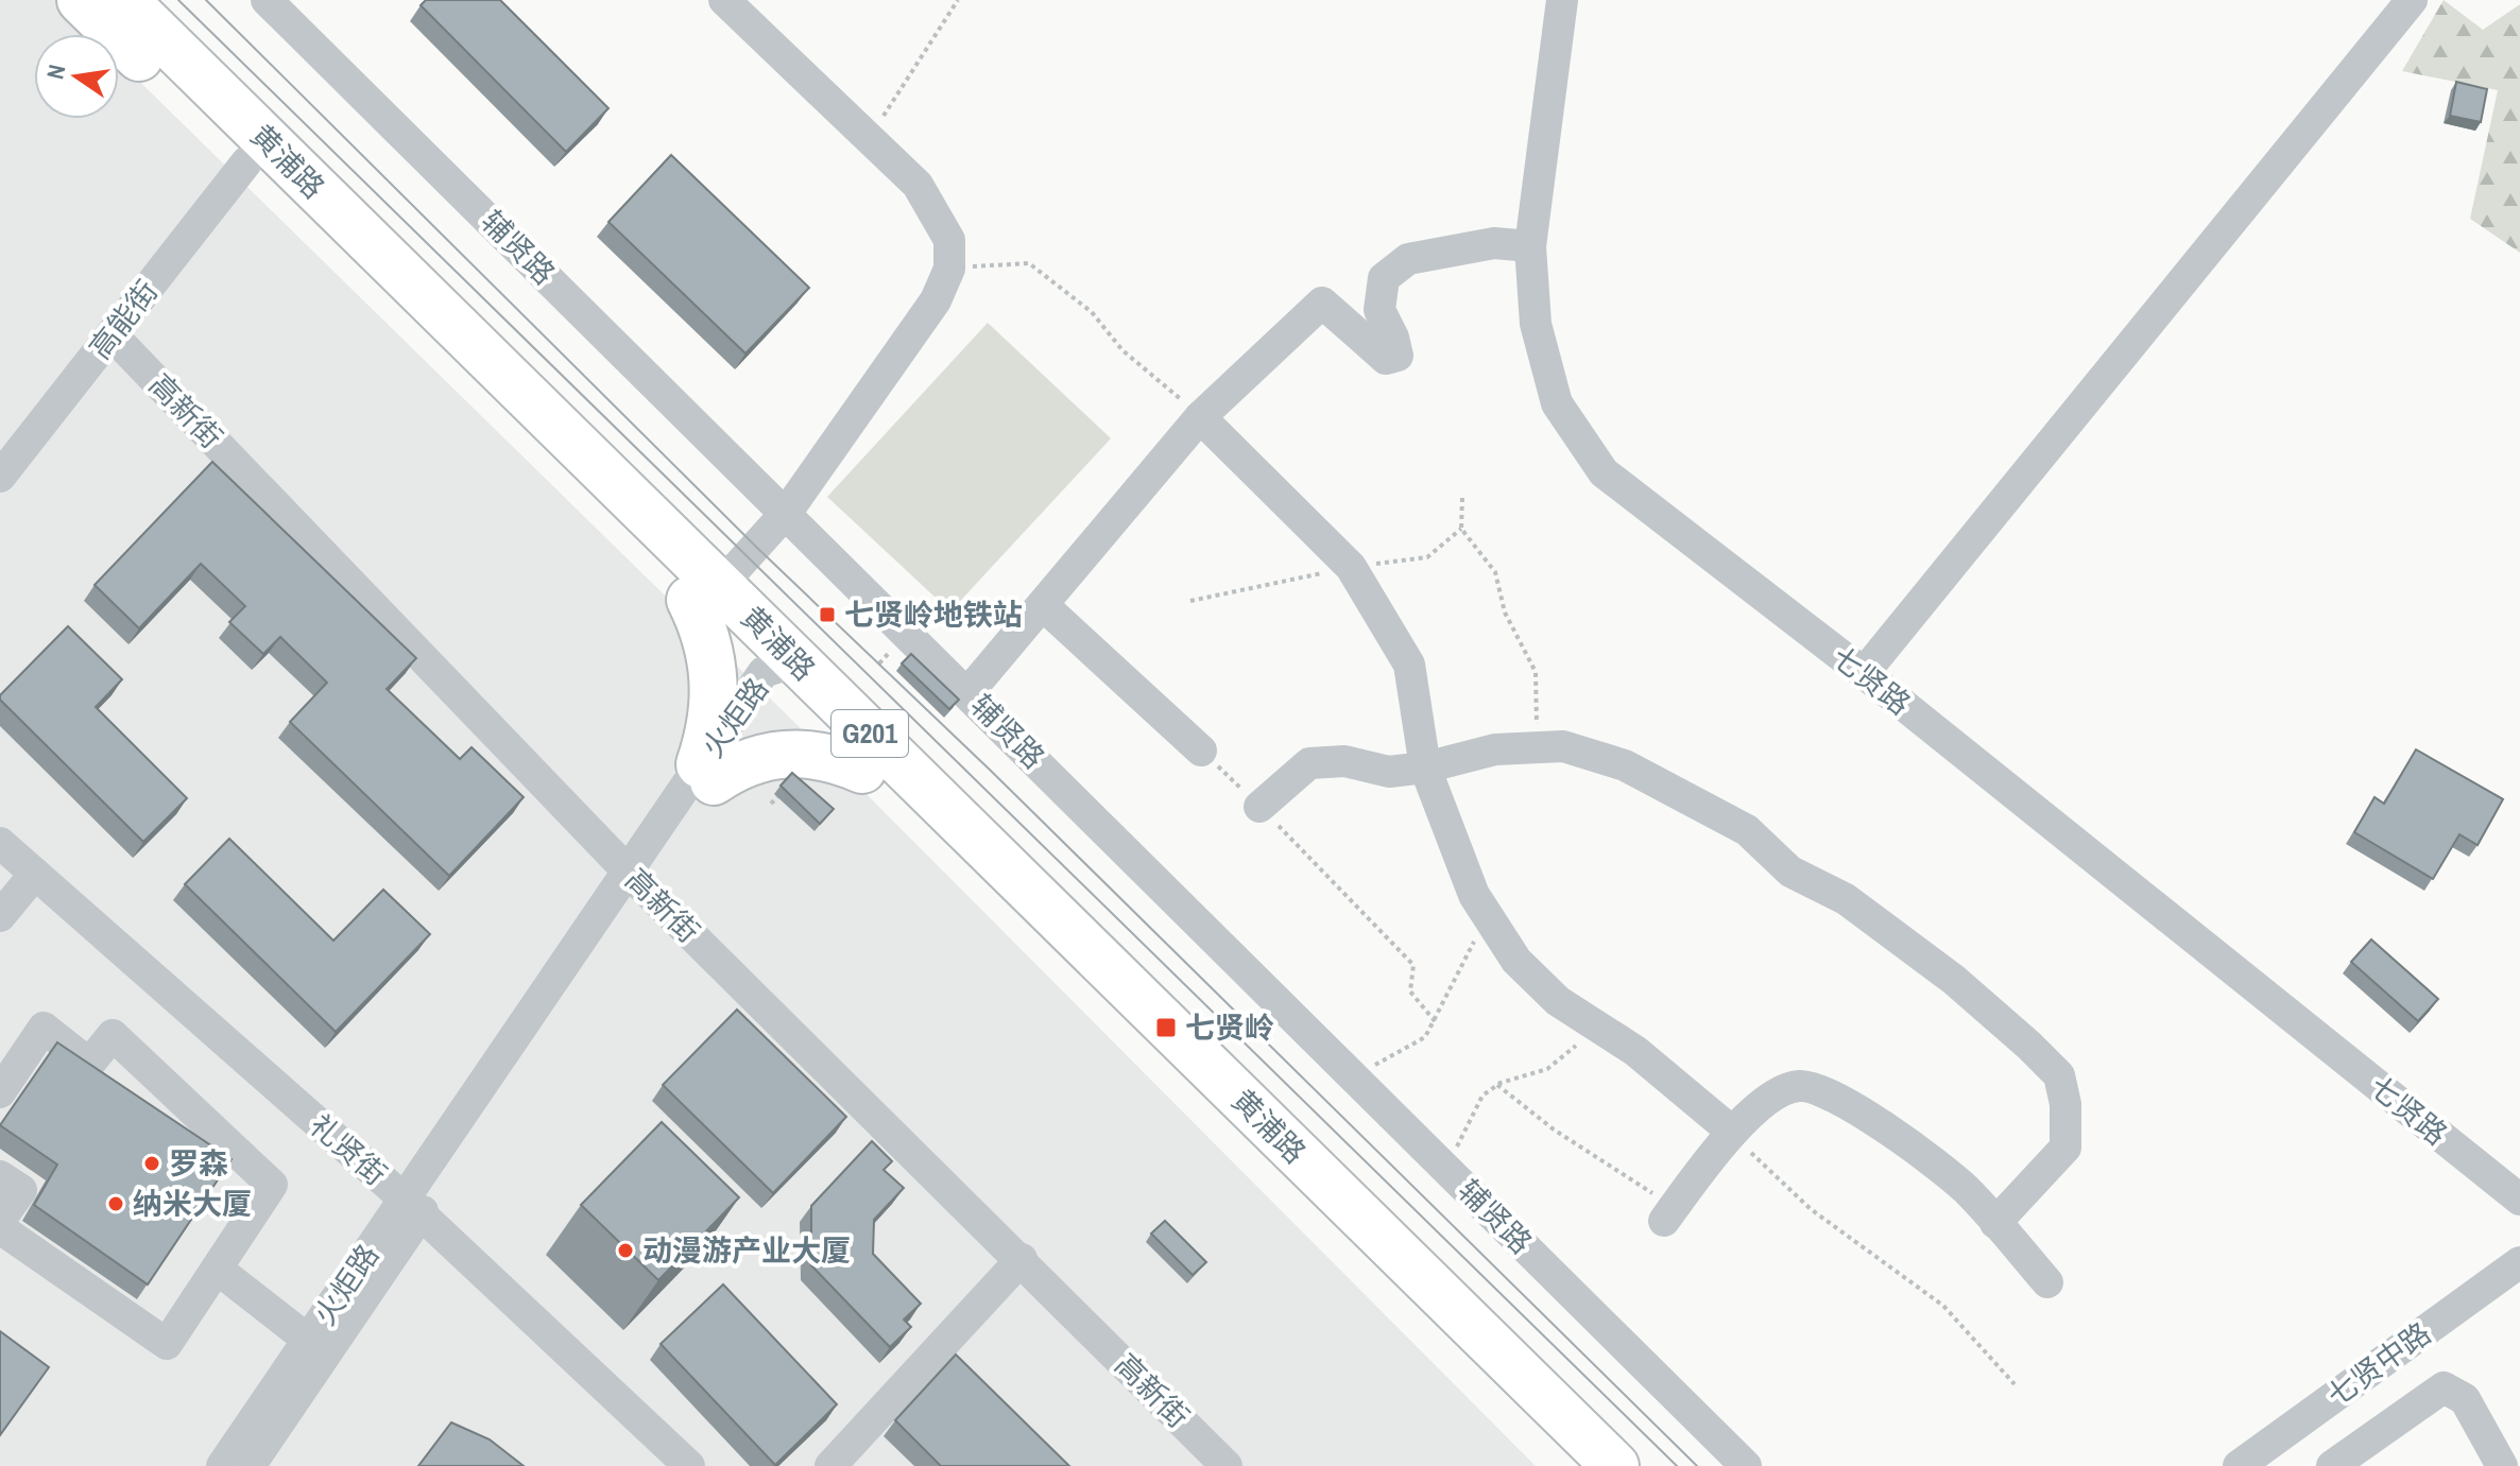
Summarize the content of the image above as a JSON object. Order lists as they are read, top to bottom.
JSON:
{
  "streets": {
    "highway": ["黄浦路", "G201"],
    "street": [
      "辅贤路",
      "高能街",
      "高新街",
      "七贤路",
      "火炬路",
      "礼贤街",
      "七贤中路"
    ]
  },
  "crossings": [
    ["黄浦路", "高能街"],
    ["黄浦路", "火炬路"],
    ["高能街", "高新街"],
    ["高新街", "火炬路"],
    ["火炬路", "礼贤街"]
  ],
  "places": {
    "transit": ["七贤岭地铁站", "七贤岭"],
    "other": ["罗森", "纳米大厦", "动漫游产业大厦"]
  },
  "north": "left"
}
